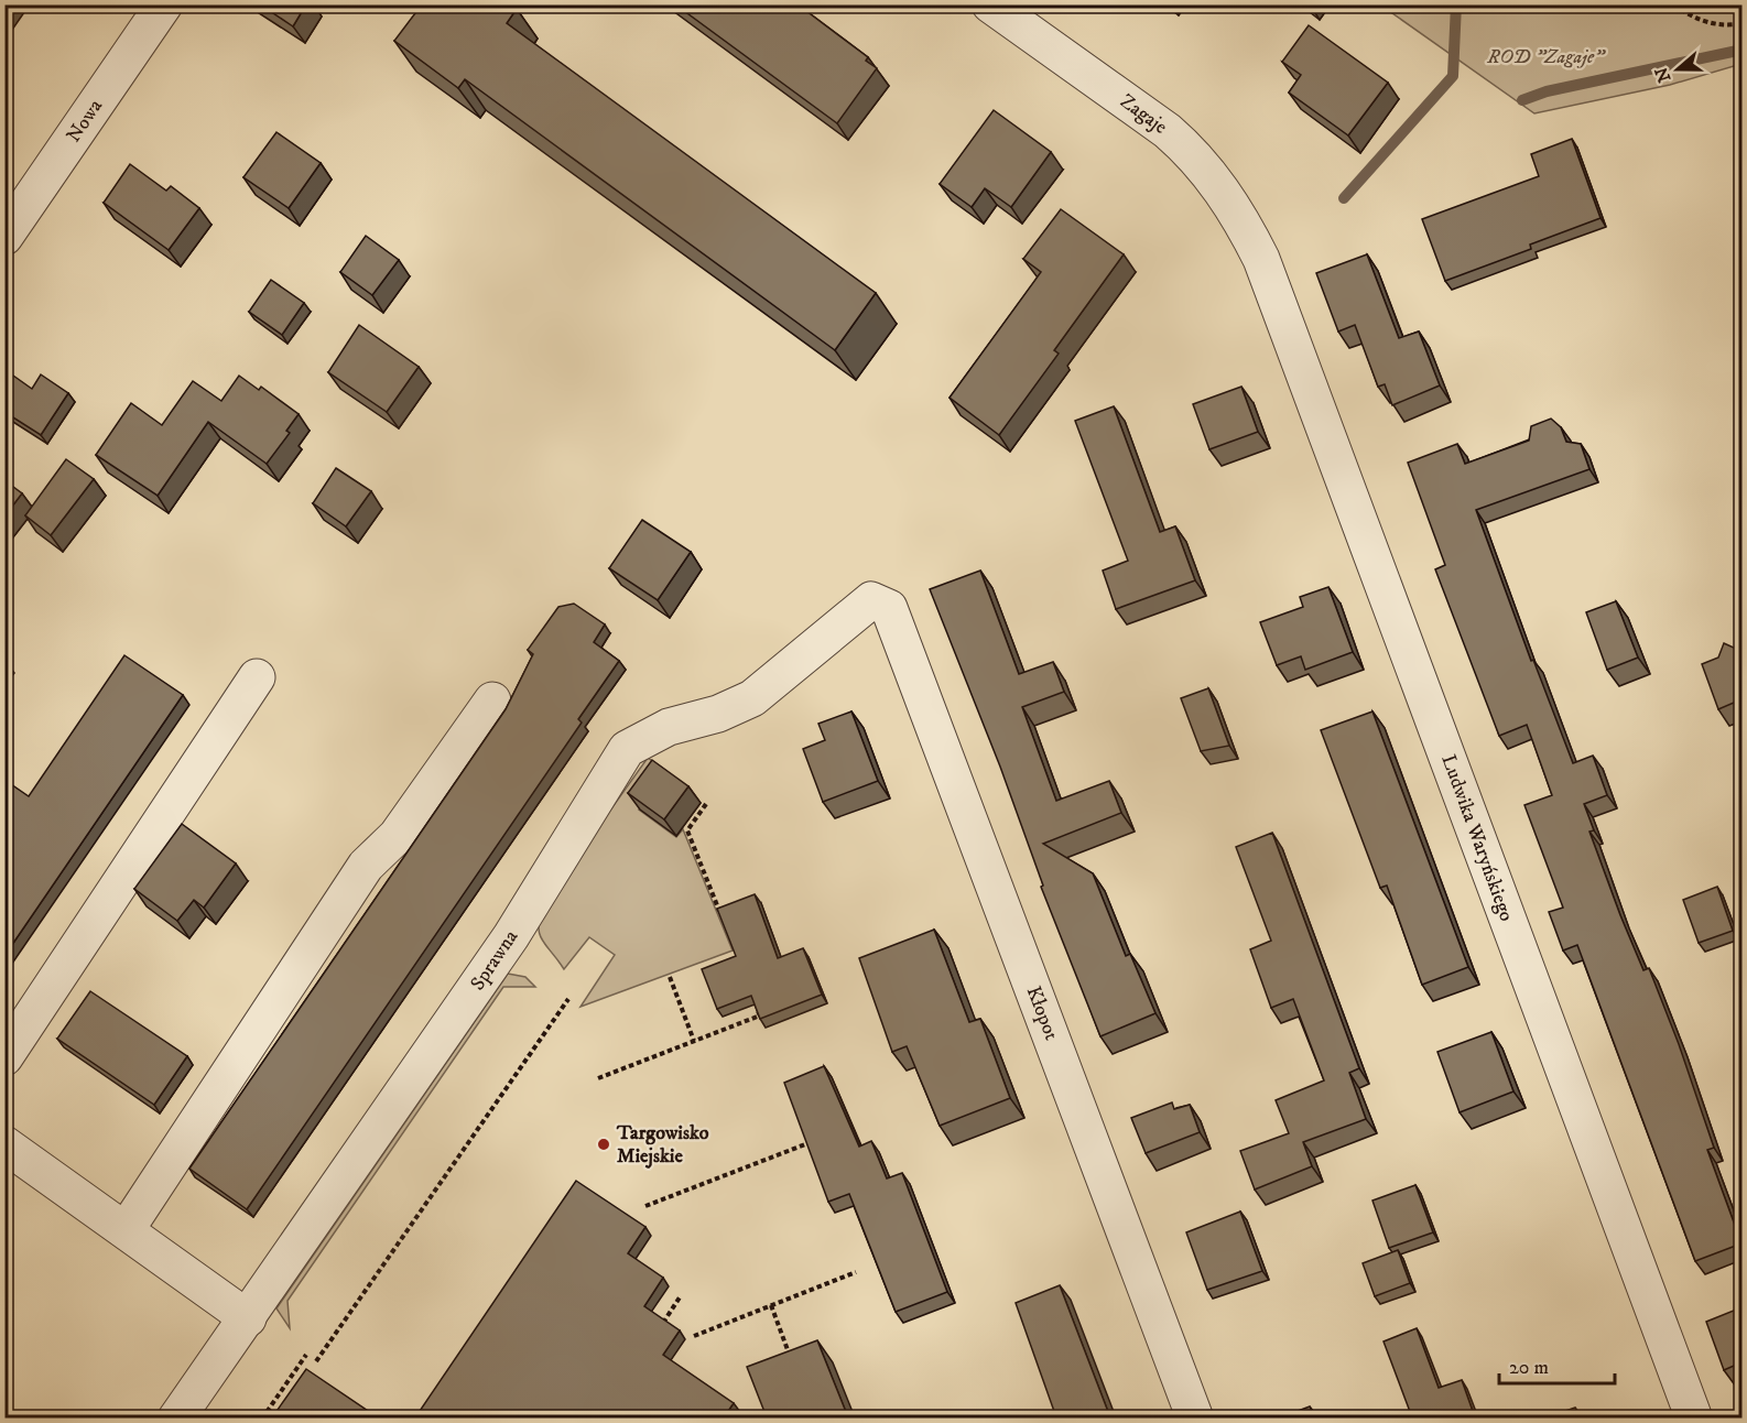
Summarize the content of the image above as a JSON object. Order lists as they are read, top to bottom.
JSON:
{
  "streets": {
    "street": [
      "Zagaje",
      "Nowa",
      "Ludwika Waryńskiego",
      "Sprawna",
      "Kłopot"
    ]
  },
  "crossings": [
    ["Zagaje", "Ludwika Waryńskiego"],
    ["Sprawna", "Kłopot"]
  ],
  "parks": ["ROD \"Zagaje\""],
  "places": ["Targowisko Miejskie"],
  "scale_bar": "20 m",
  "north": "left"
}
